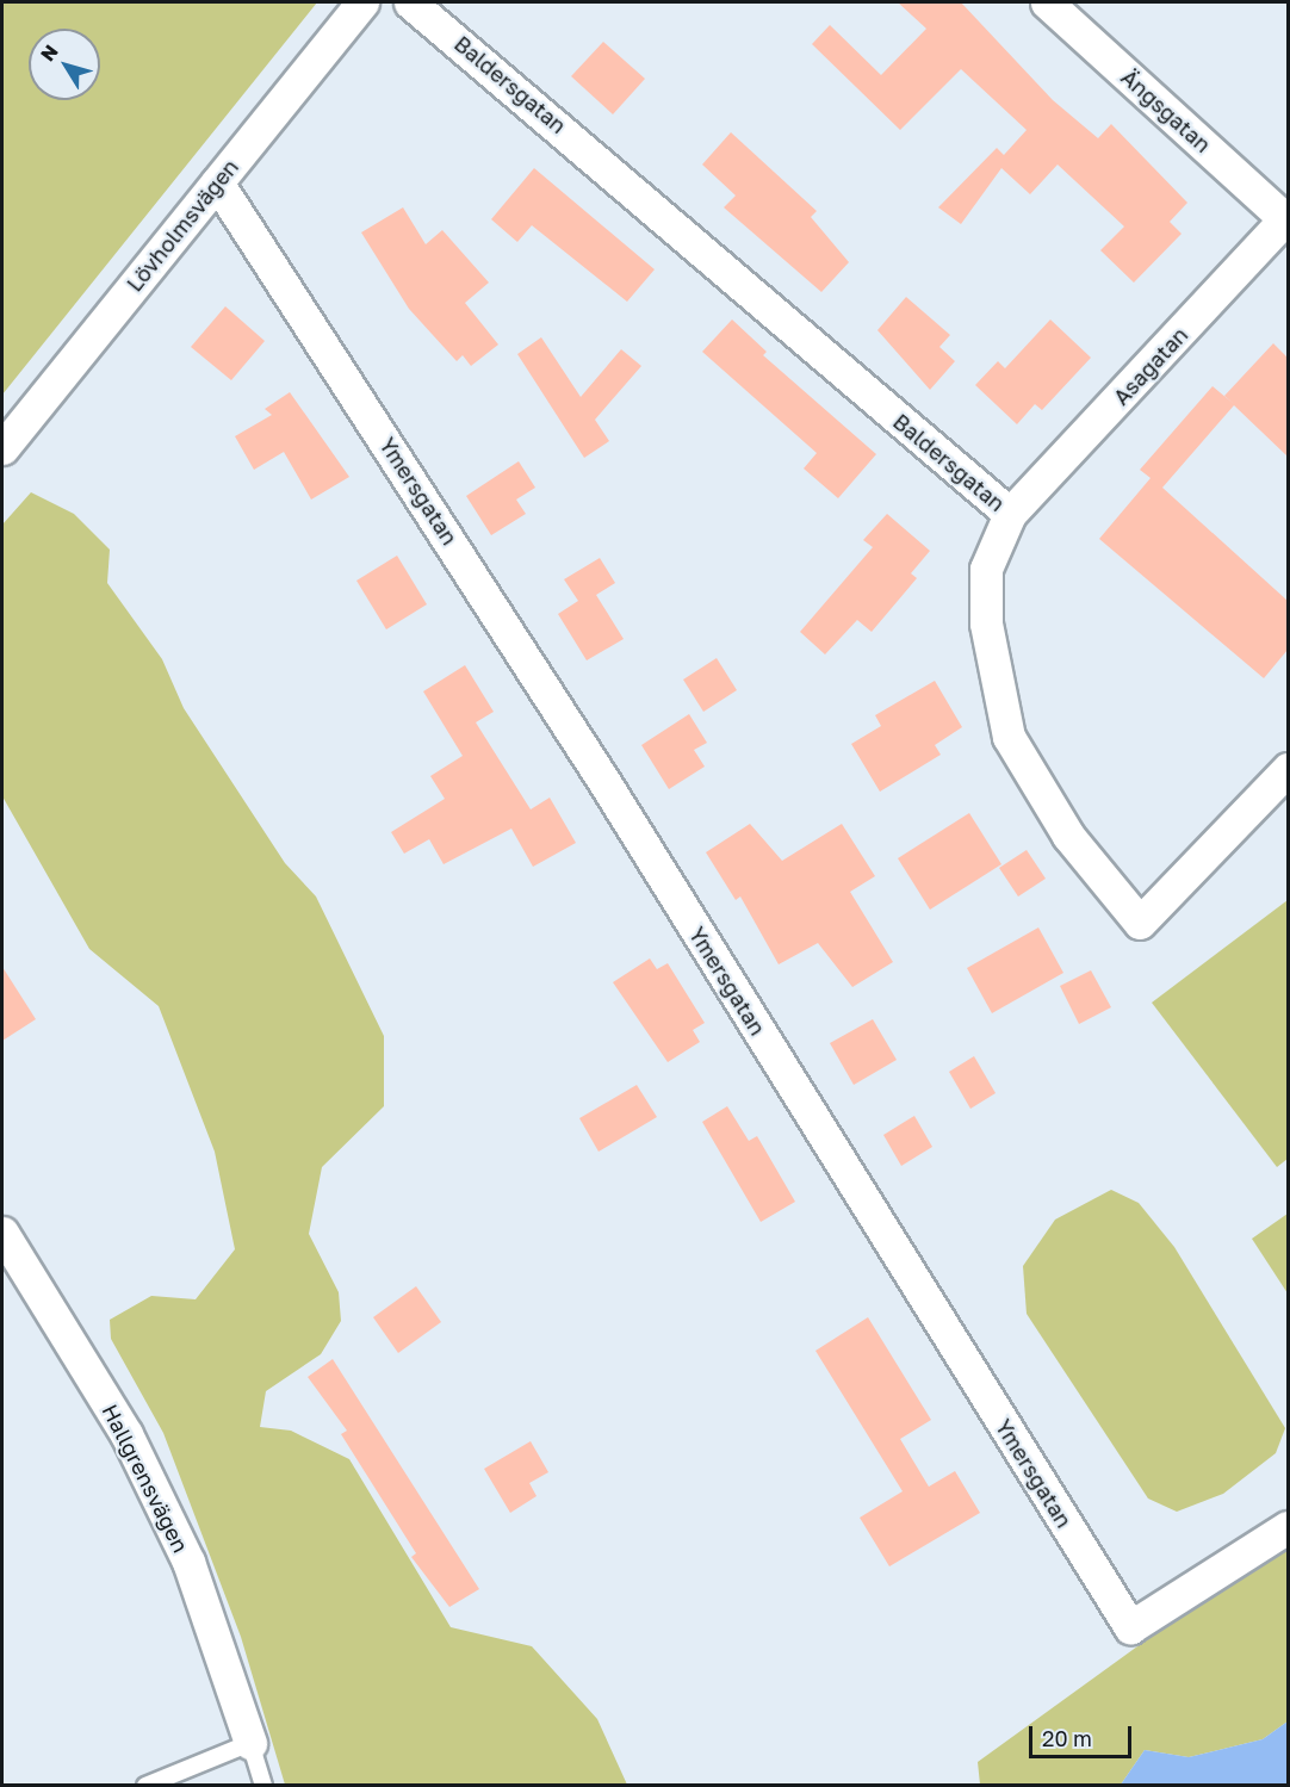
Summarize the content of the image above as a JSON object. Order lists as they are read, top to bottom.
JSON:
{
  "streets": {
    "street": [
      "Baldersgatan",
      "Ängsgatan",
      "Lövholmsvägen",
      "Asagatan",
      "Ymersgatan",
      "Hallgrensvägen"
    ]
  },
  "crossings": [
    ["Baldersgatan", "Asagatan"],
    ["Ängsgatan", "Asagatan"],
    ["Lövholmsvägen", "Ymersgatan"]
  ],
  "scale_bar": "20 m",
  "north": "top left"
}
